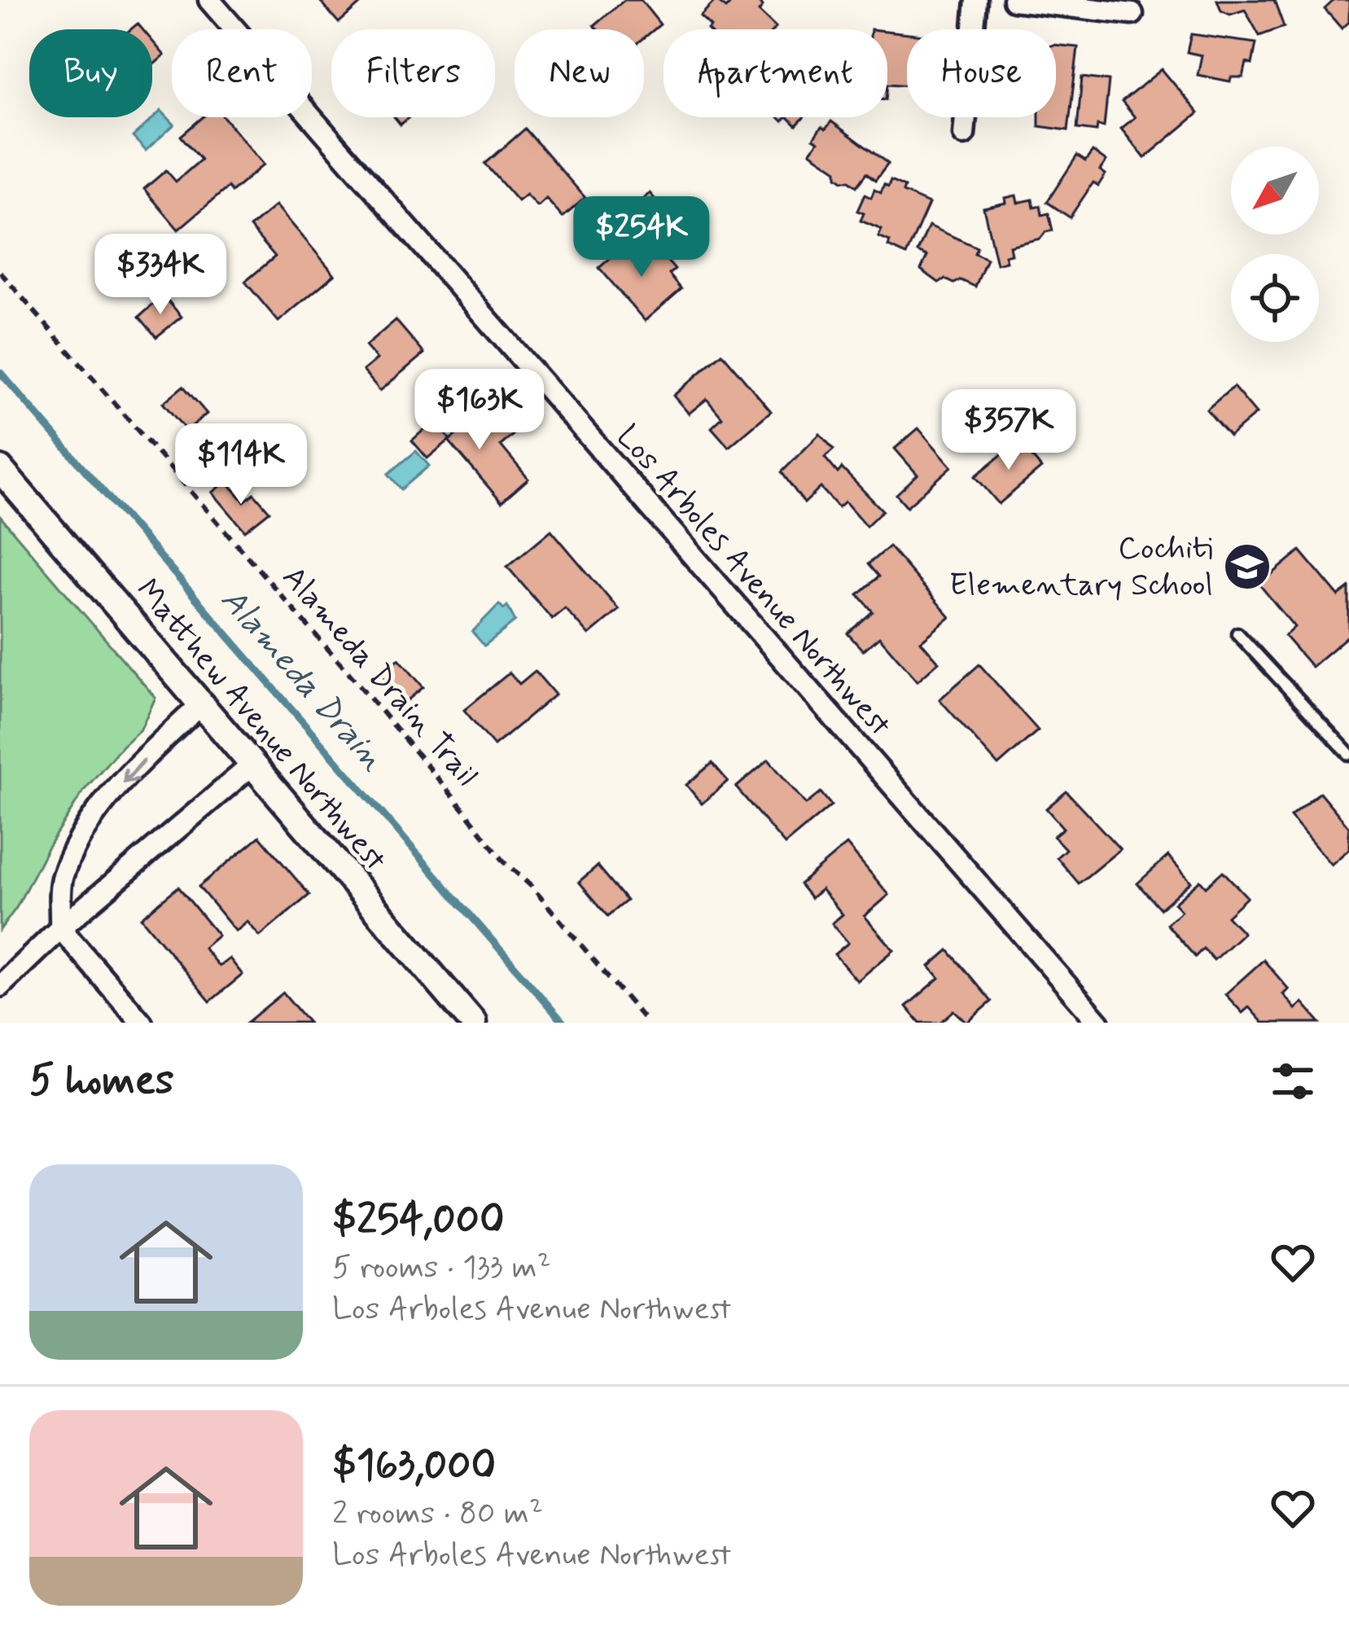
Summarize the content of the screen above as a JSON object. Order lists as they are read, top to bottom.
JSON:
{
  "streets": {
    "street": ["Los Arboles Avenue Northwest", "Matthew Avenue Northwest"],
    "path": ["Alameda Drain Trail"]
  },
  "water": ["Alameda Drain"],
  "places": {
    "school or university": ["Cochiti Elementary School"]
  },
  "north": "bottom left",
  "page": {
    "chip": [
      "Buy",
      "Rent",
      "Filters",
      "New",
      "Apartment",
      "House"
    ],
    "price": [
      "$254K",
      "$334K",
      "$163K",
      "$357K",
      "$114K"
    ],
    "heading": "5 homes",
    "list": [
      {
        "name": "$254,000",
        "note": "5 rooms · 133 m² · Los Arboles Avenue Northwest"
      },
      {
        "name": "$163,000",
        "note": "2 rooms · 80 m² · Los Arboles Avenue Northwest"
      }
    ]
  }
}
